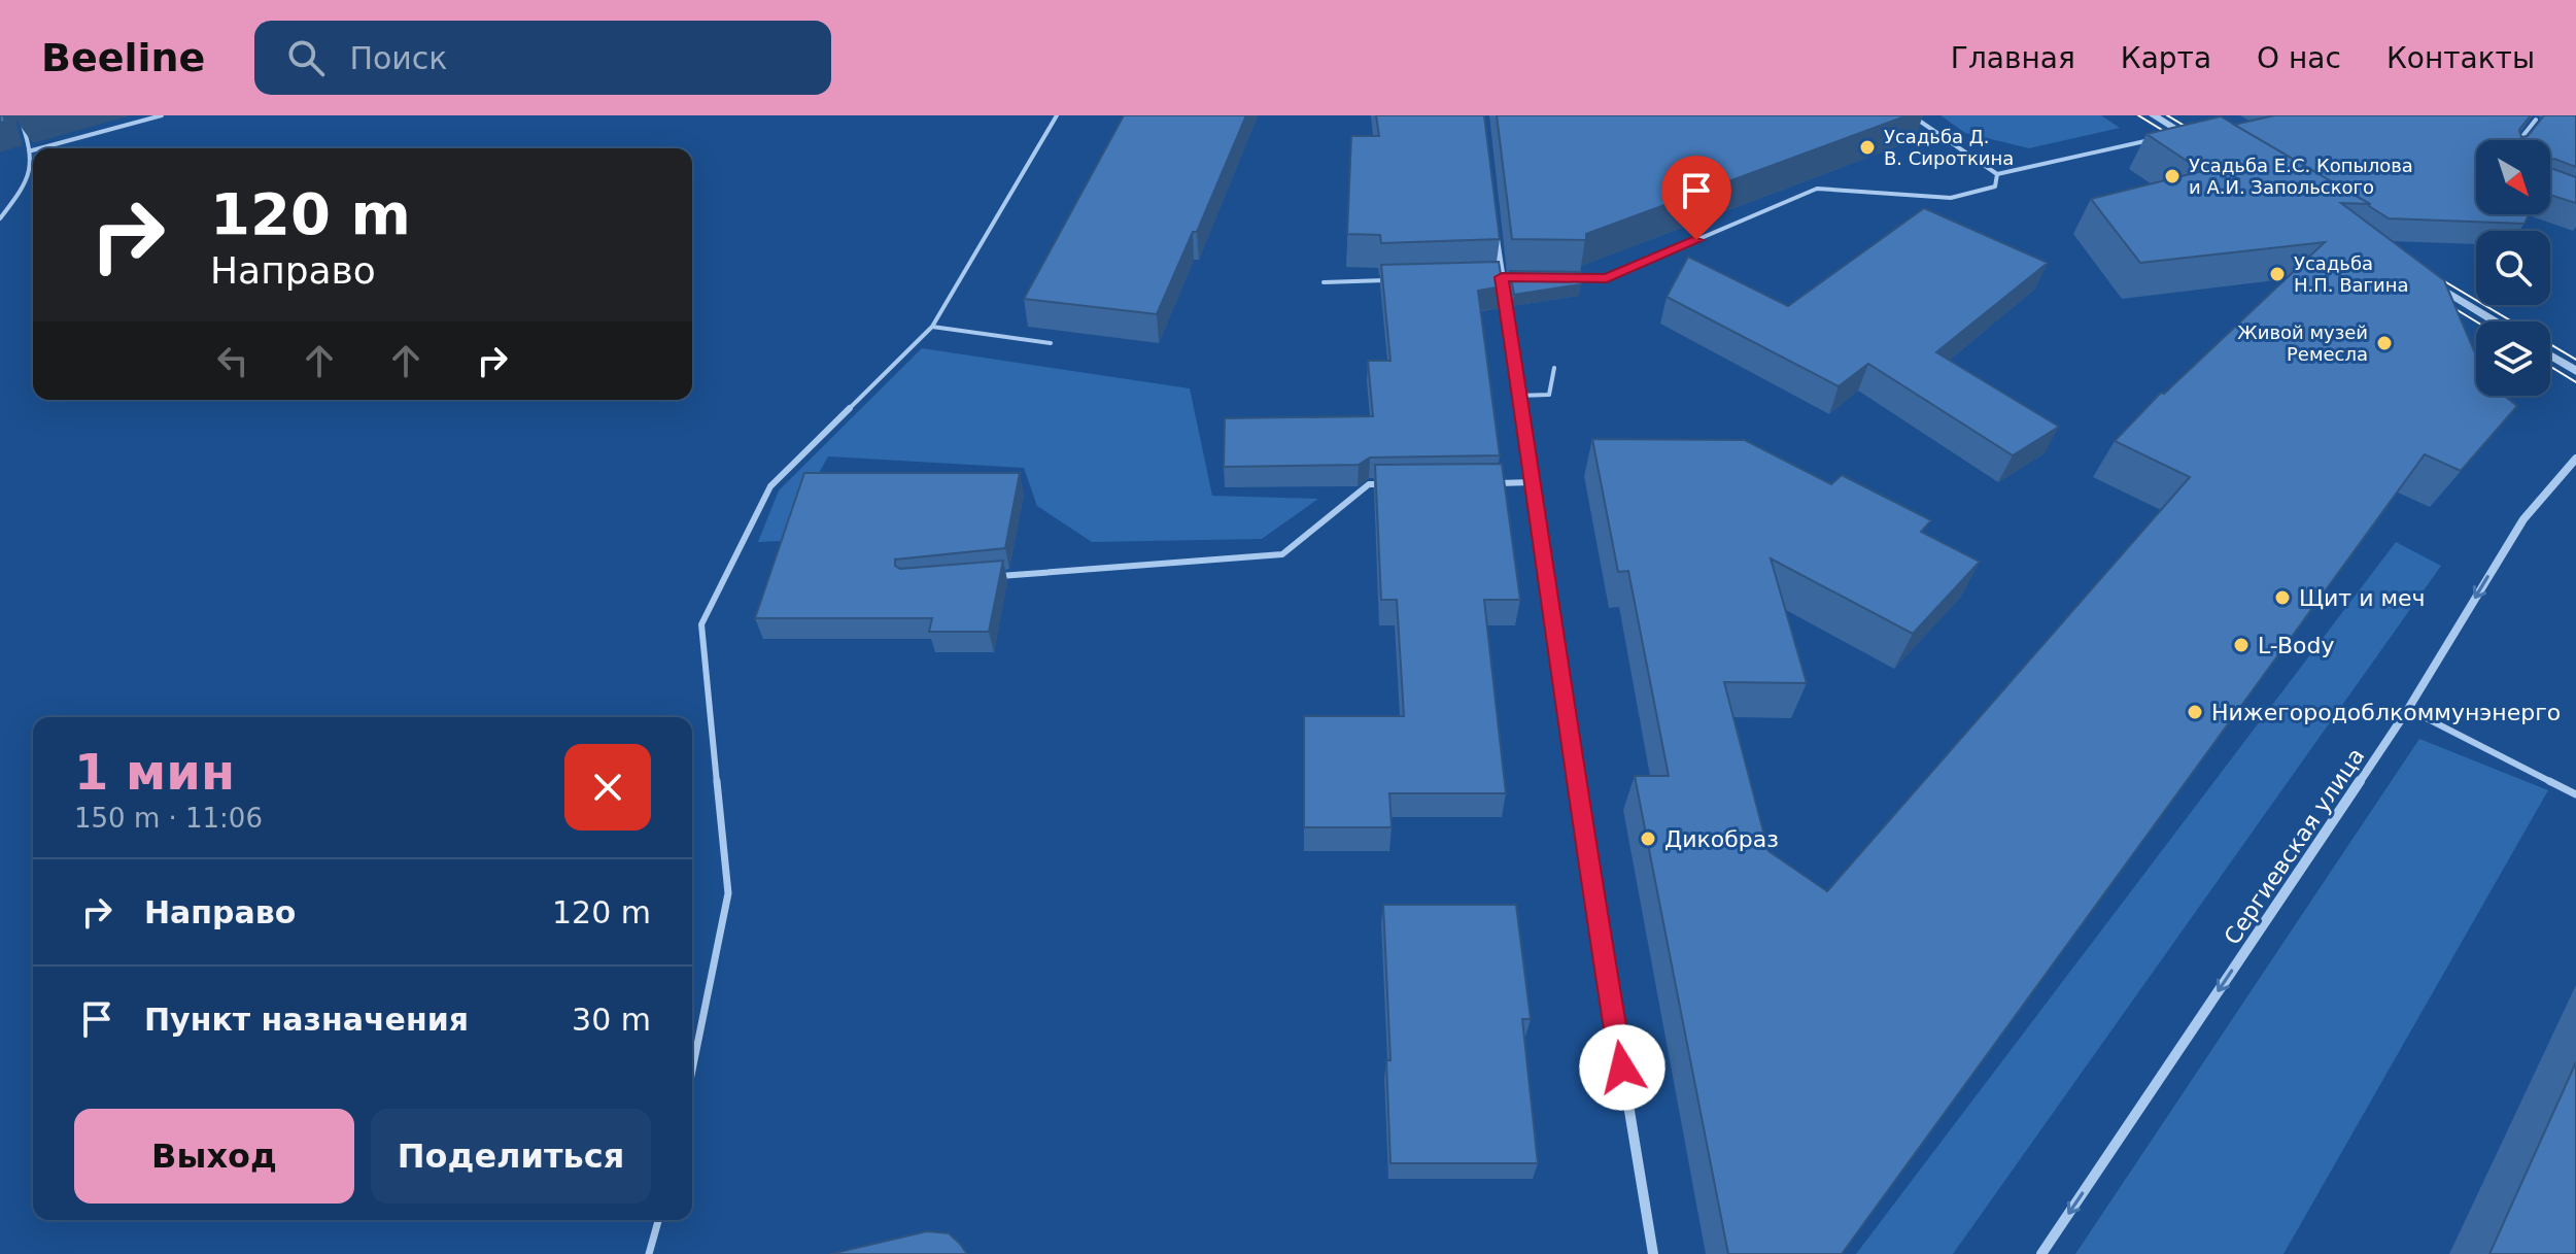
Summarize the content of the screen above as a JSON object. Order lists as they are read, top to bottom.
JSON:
{
  "streets": {
    "street": ["Сергиевская улица"]
  },
  "one_way": ["Сергиевская улица"],
  "places": [
    "Усадьба Д. В. Сироткина",
    "Усадьба Е.С. Копылова и А.И. Запольского",
    "Усадьба Н.П. Вагина",
    "Живой музей Ремесла",
    "Щит и меч",
    "L-Body",
    "Нижегородоблкоммунэнерго",
    "Дикобраз"
  ],
  "north": "bottom right",
  "page": {
    "header": "Beeline",
    "search": "Поиск",
    "nav": [
      "Главная",
      "Карта",
      "О нас",
      "Контакты"
    ],
    "turn": ["120 m", "Направо"],
    "heading": ["1 мин", "150 m · 11:06"],
    "list": [
      {
        "name": "Направо",
        "value": "120 m"
      },
      {
        "name": "Пункт назначения",
        "value": "30 m"
      }
    ],
    "buttons": ["Выход", "Поделиться"]
  }
}
